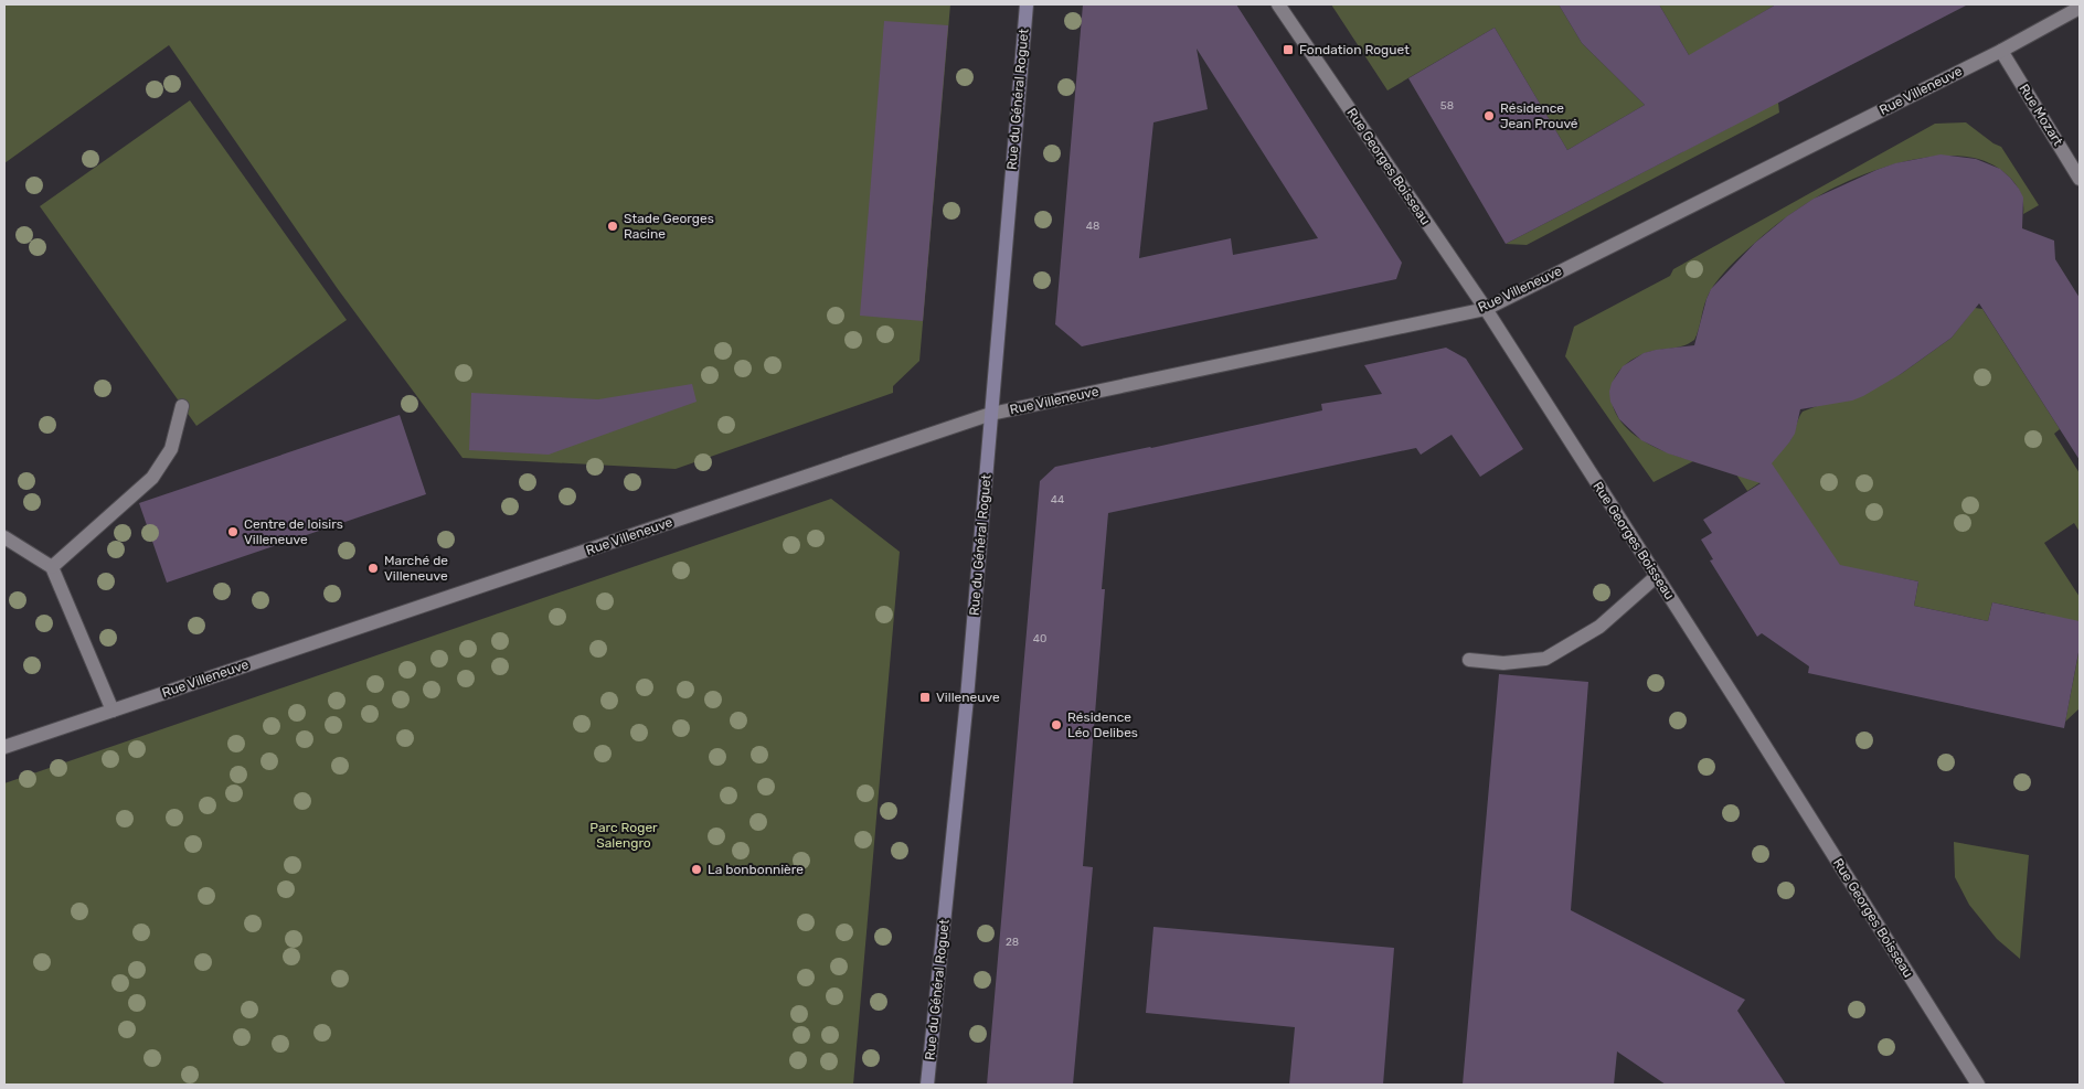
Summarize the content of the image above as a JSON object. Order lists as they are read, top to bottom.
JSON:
{
  "streets": {
    "main road": ["Rue du Général Roguet"],
    "street": ["Rue Villeneuve", "Rue Mozart", "Rue Georges Boisseau"]
  },
  "crossings": [
    ["Rue Villeneuve", "Rue du Général Roguet"],
    ["Rue Villeneuve", "Rue Mozart"],
    ["Rue Villeneuve", "Rue Georges Boisseau"]
  ],
  "parks": ["Parc Roger Salengro"],
  "places": {
    "transit": ["Fondation Roguet", "Villeneuve"],
    "other": [
      "Résidence Jean Prouvé",
      "Stade Georges Racine",
      "Centre de loisirs Villeneuve",
      "Marché de Villeneuve",
      "Résidence Léo Delibes",
      "La bonbonnière"
    ]
  },
  "house_numbers": [
    "58",
    "48",
    "44",
    "40",
    "28"
  ]
}
